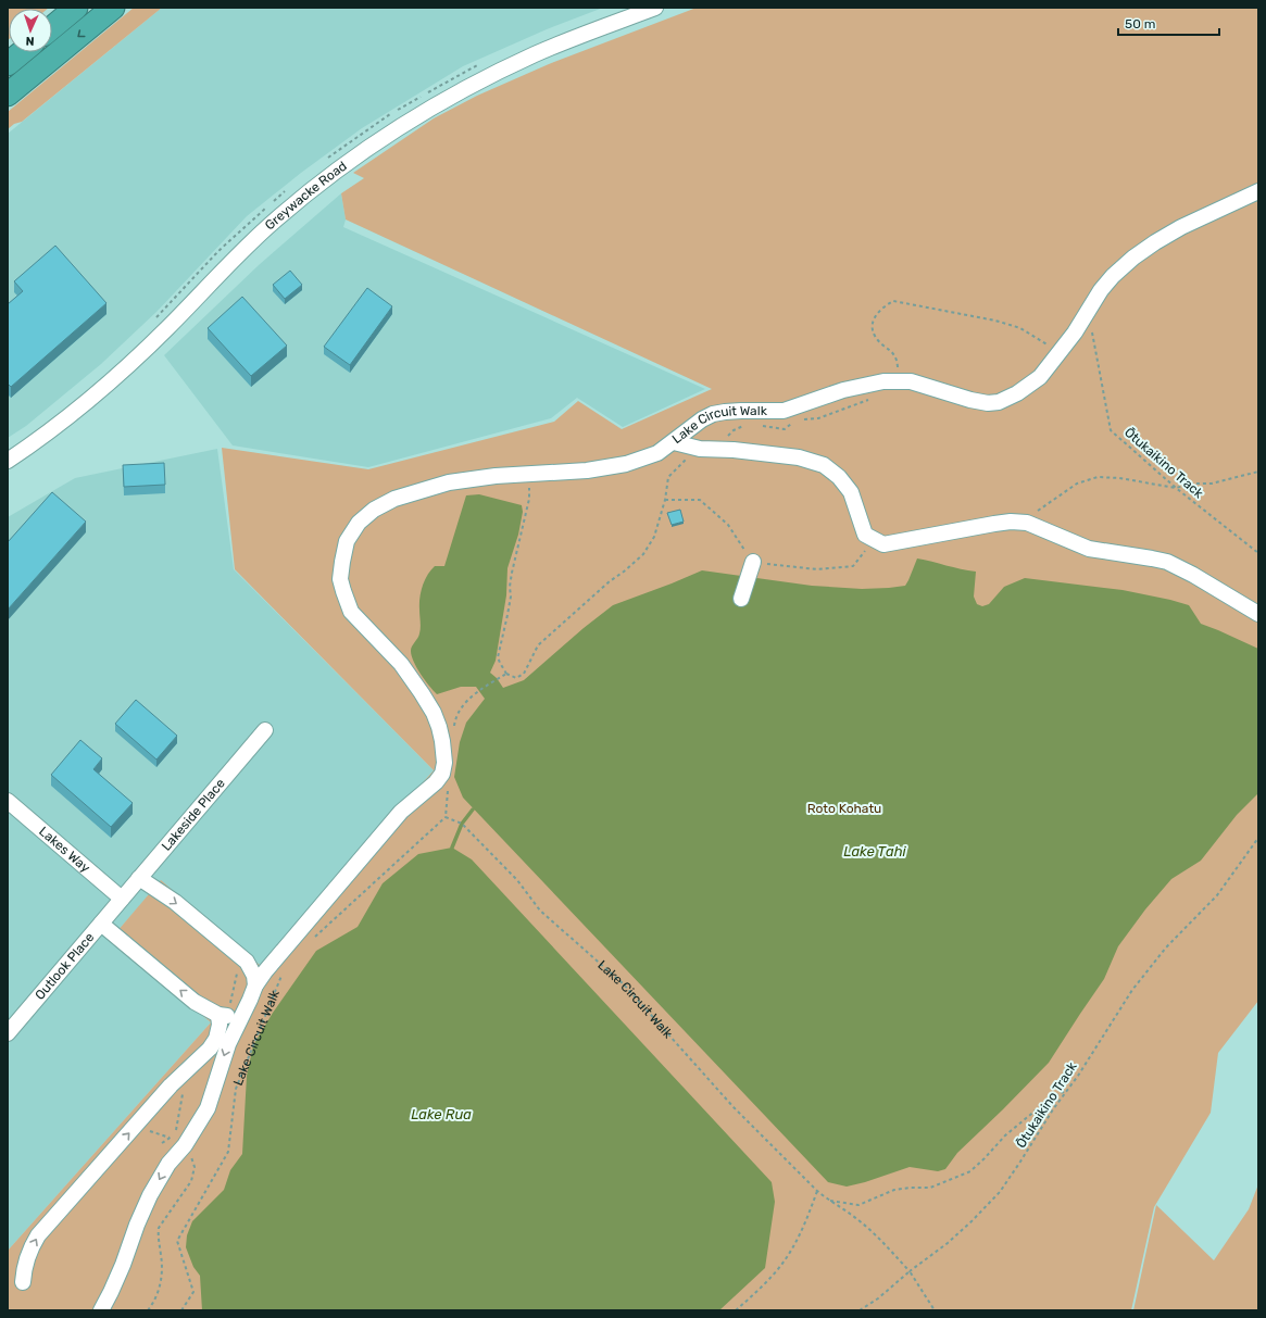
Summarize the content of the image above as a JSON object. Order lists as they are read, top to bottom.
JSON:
{
  "streets": {
    "street": [
      "Greywacke Road",
      "Lake Circuit Walk",
      "Lakeside Place",
      "Lakes Way",
      "Outlook Place"
    ],
    "path": ["Ōtukaikino Track"]
  },
  "crossings": [
    ["Lake Circuit Walk", "Ōtukaikino Track"],
    ["Lakeside Place", "Lakes Way"],
    ["Lakeside Place", "Outlook Place"],
    ["Lakes Way", "Outlook Place"]
  ],
  "water": ["Lake Tahi", "Lake Rua"],
  "parks": ["Roto Kohatu"],
  "scale_bar": "50 m",
  "north": "bottom"
}
